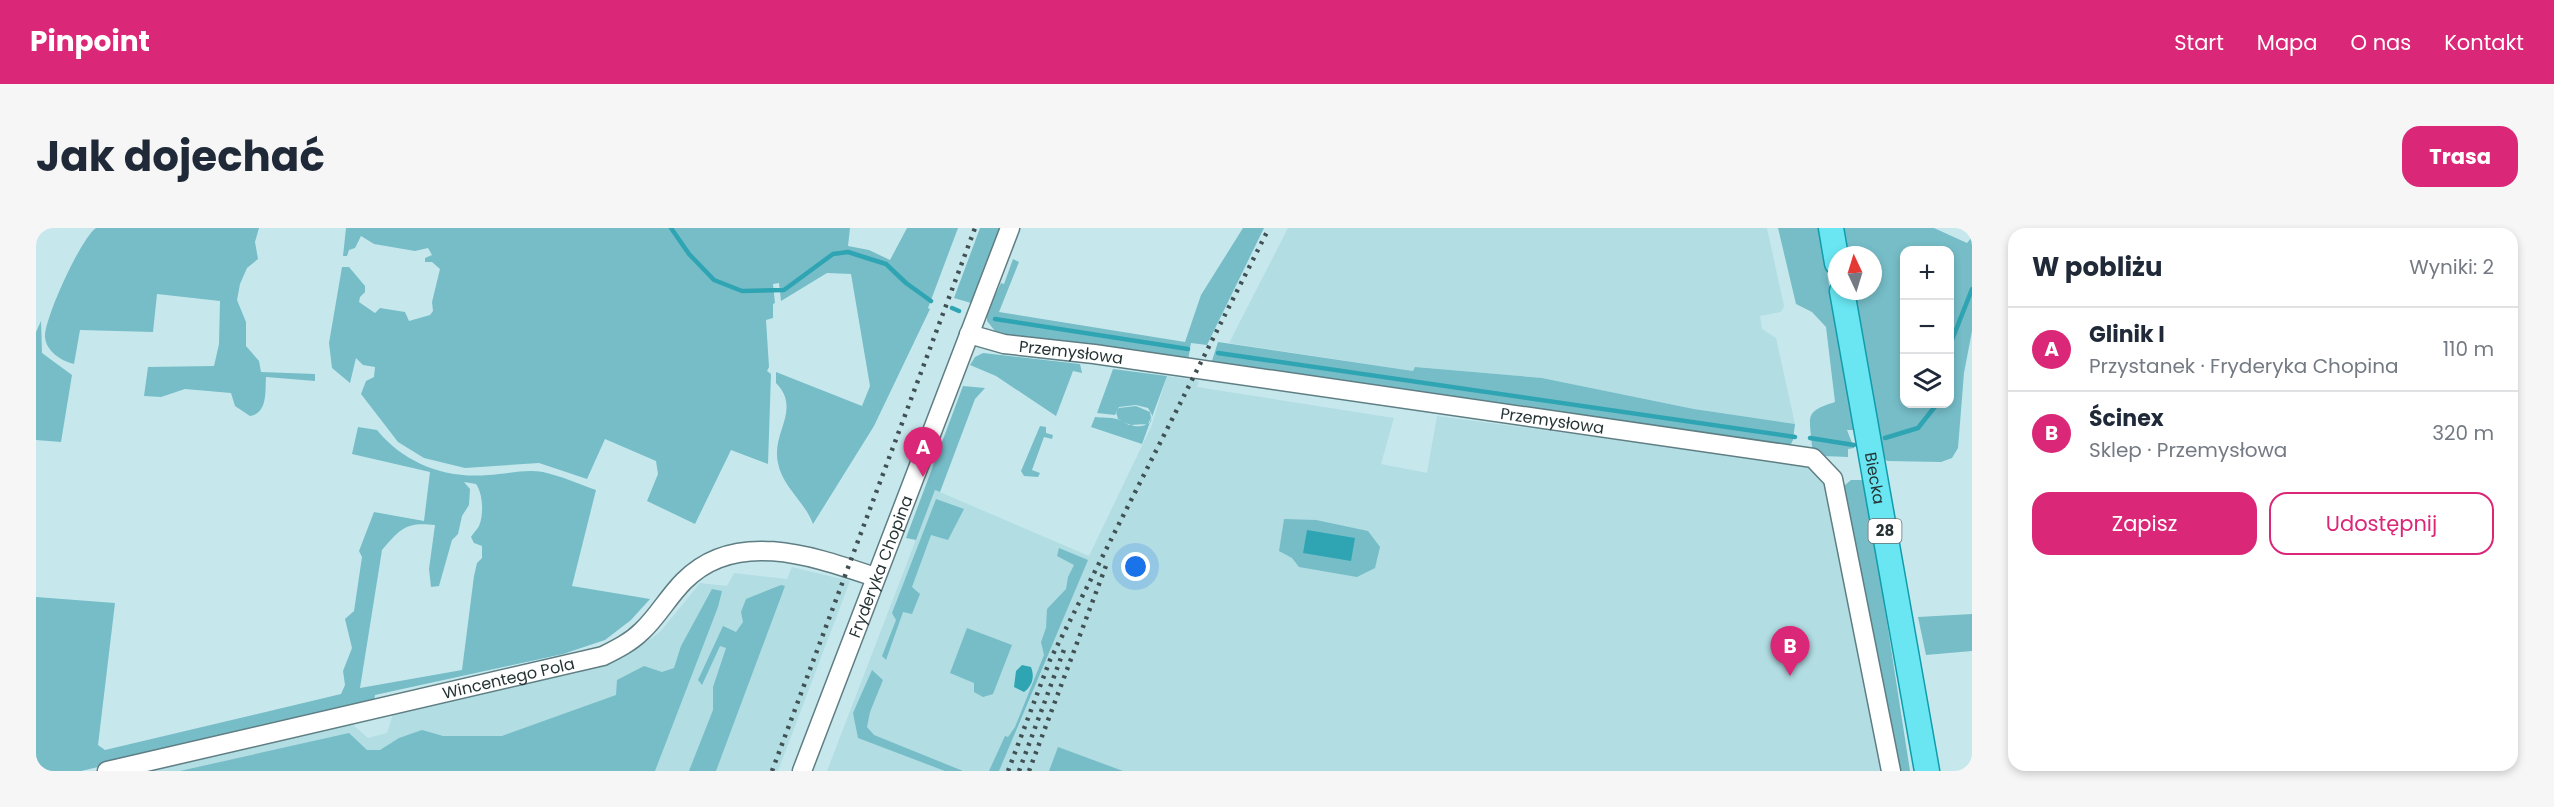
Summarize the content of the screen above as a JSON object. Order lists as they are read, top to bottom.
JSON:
{
  "streets": {
    "main road": ["Biecka", "28"],
    "street": ["Przemysłowa", "Fryderyka Chopina", "Wincentego Pola"]
  },
  "crossings": [
    ["Przemysłowa", "Fryderyka Chopina"],
    ["Fryderyka Chopina", "Wincentego Pola"]
  ],
  "north": "top",
  "page": {
    "header": "Pinpoint",
    "nav": [
      "Start",
      "Mapa",
      "O nas",
      "Kontakt"
    ],
    "title": "Jak dojechać",
    "buttons": [
      "Trasa",
      ["Zapisz", "Udostępnij"]
    ],
    "heading": ["W pobliżu", "Wyniki: 2"],
    "map_buttons": ["+", "−"],
    "list": [
      {
        "mark": "A",
        "name": "Glinik I",
        "note": "Przystanek · Fryderyka Chopina",
        "value": "110 m"
      },
      {
        "mark": "B",
        "name": "Ścinex",
        "note": "Sklep · Przemysłowa",
        "value": "320 m"
      }
    ],
    "pins": ["A", "B"]
  }
}
